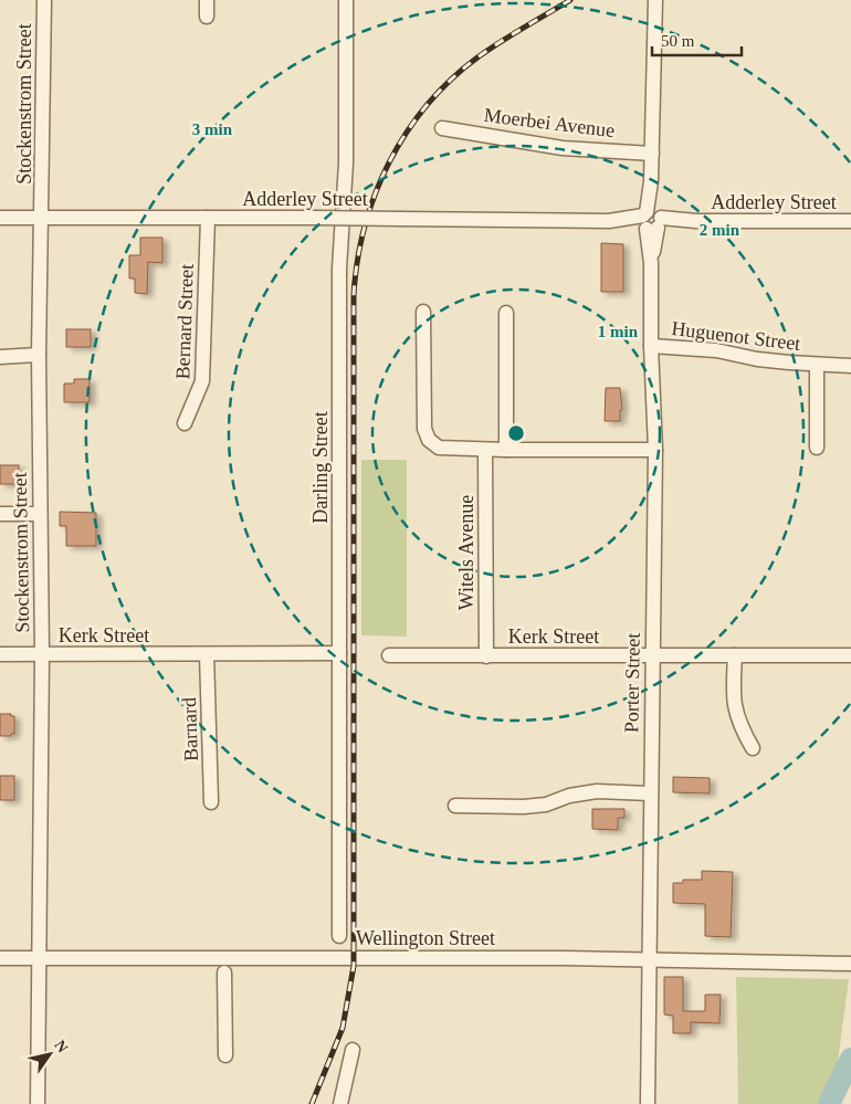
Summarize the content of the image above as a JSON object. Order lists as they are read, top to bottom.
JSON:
{
  "streets": {
    "street": [
      "Stockenstrom Street",
      "Moerbei Avenue",
      "Adderley Street",
      "Bernard Street",
      "Huguenot Street",
      "Darling Street",
      "Witels Avenue",
      "Kerk Street",
      "Porter Street",
      "Barnard",
      "Wellington Street"
    ]
  },
  "crossings": [
    ["Stockenstrom Street", "Adderley Street"],
    ["Stockenstrom Street", "Kerk Street"],
    ["Stockenstrom Street", "Wellington Street"],
    ["Moerbei Avenue", "Porter Street"],
    ["Adderley Street", "Bernard Street"],
    ["Adderley Street", "Porter Street"],
    ["Huguenot Street", "Porter Street"],
    ["Darling Street", "Kerk Street"],
    ["Witels Avenue", "Kerk Street"],
    ["Kerk Street", "Porter Street"],
    ["Kerk Street", "Barnard"],
    ["Porter Street", "Wellington Street"]
  ],
  "scale_bar": "50 m",
  "north": "top right",
  "rings": ["3 min", "2 min", "1 min"]
}
